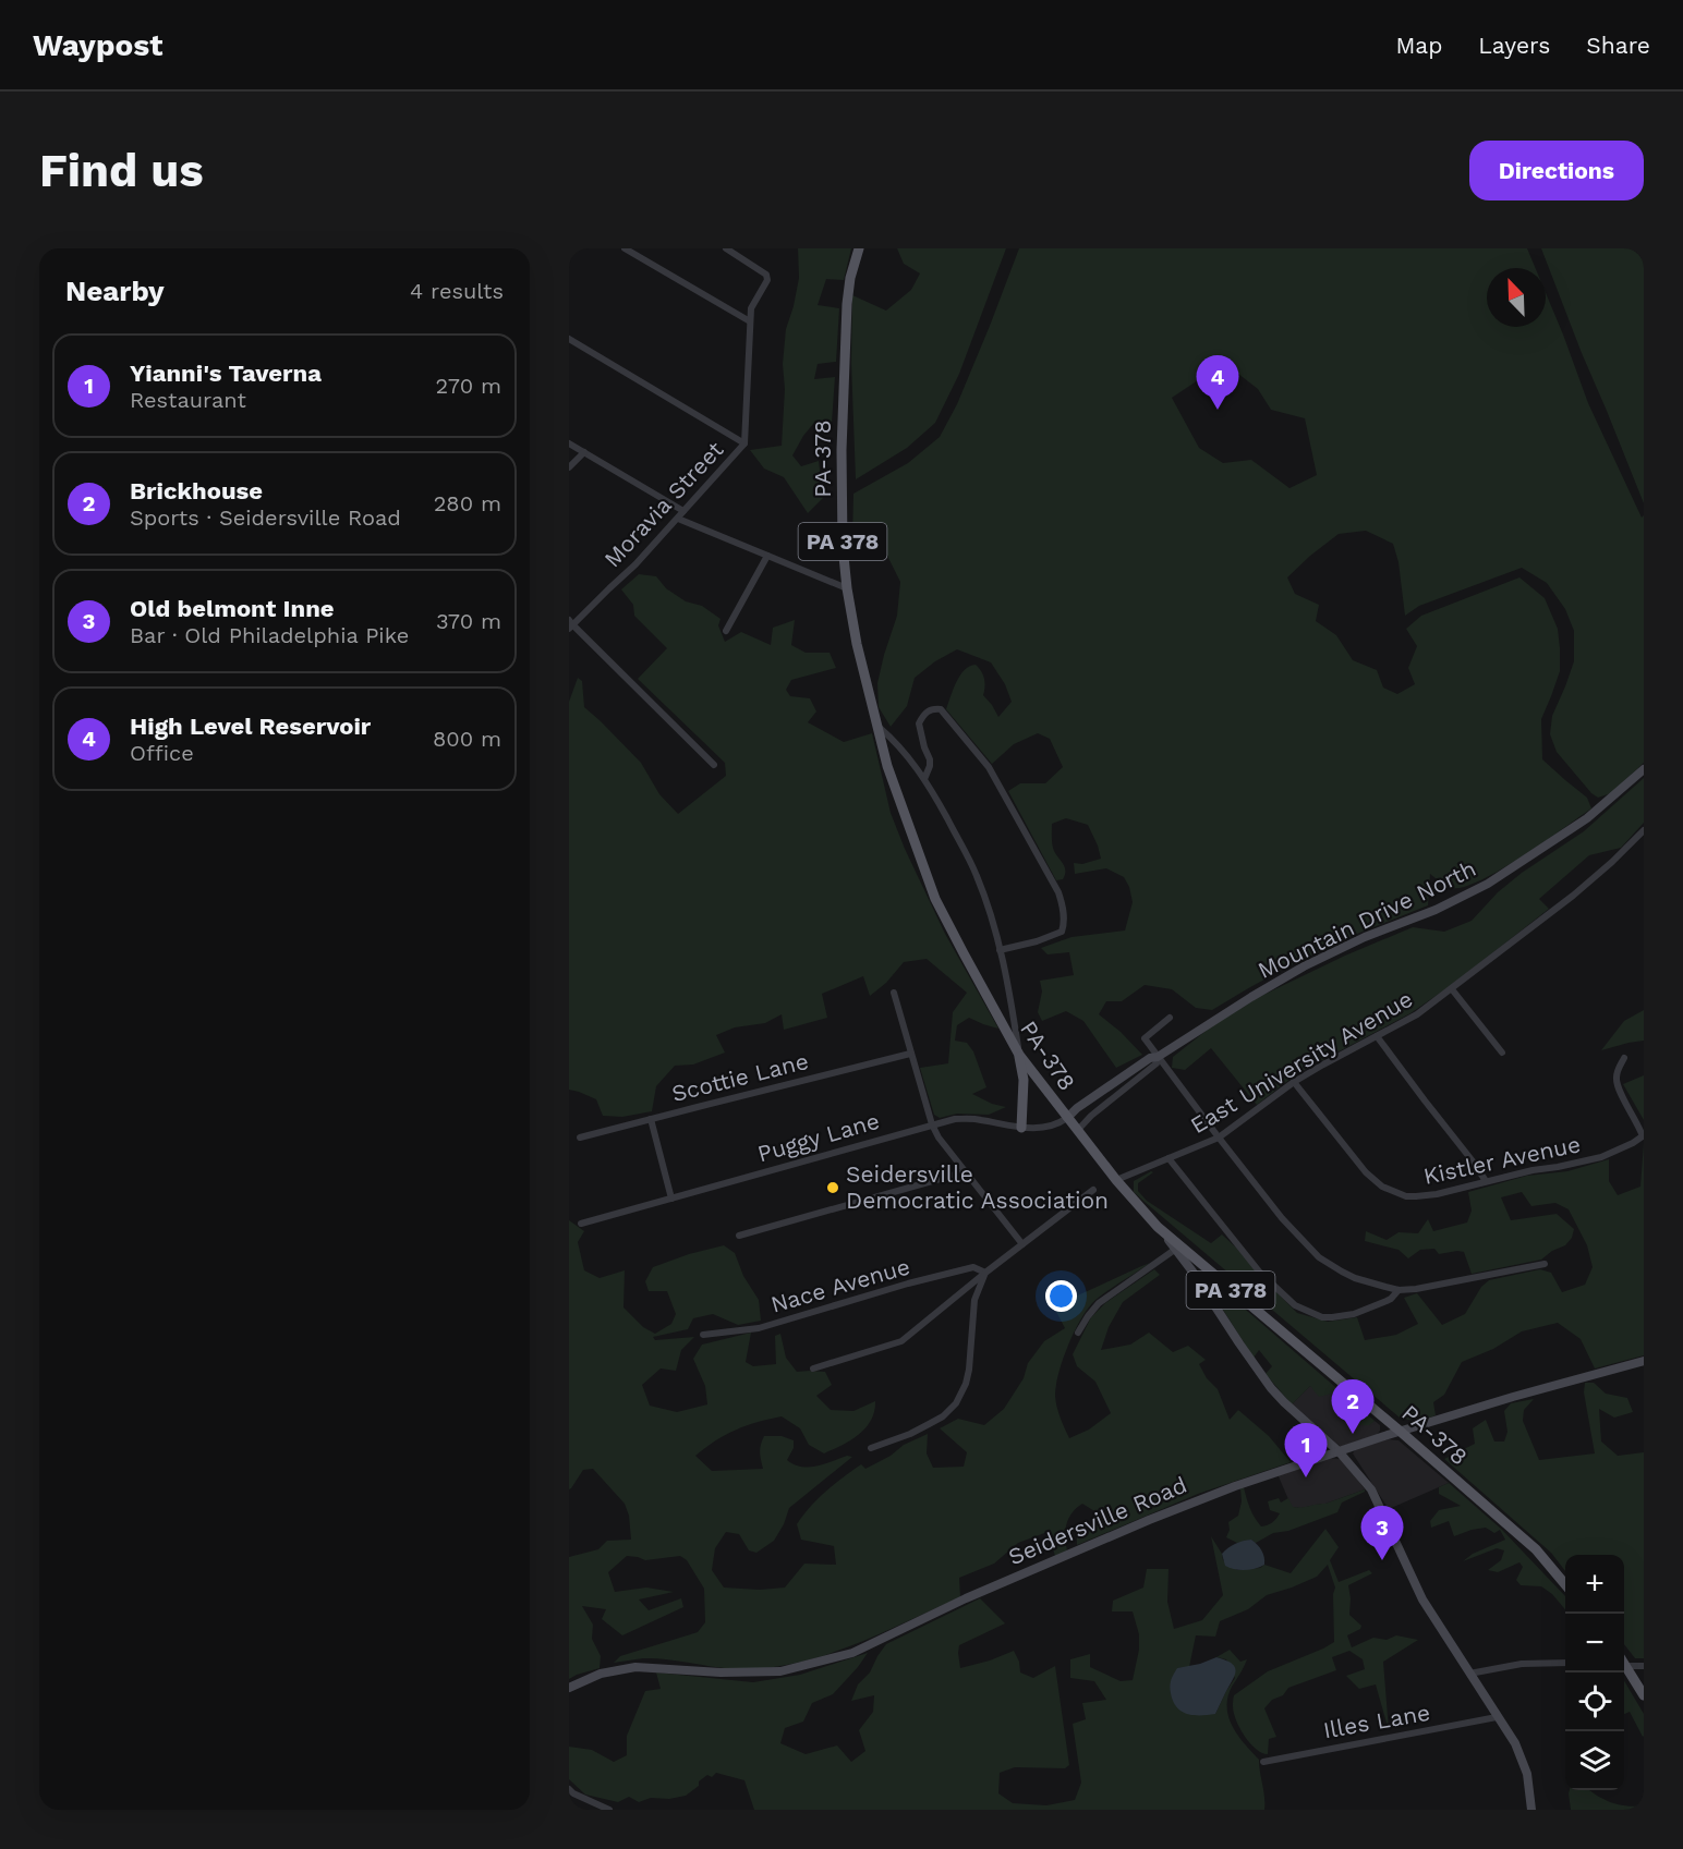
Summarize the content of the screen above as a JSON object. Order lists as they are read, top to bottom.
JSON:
{
  "streets": {
    "main road": ["PA-378", "PA 378"],
    "street": [
      "Moravia Street",
      "Mountain Drive North",
      "East University Avenue",
      "Scottie Lane",
      "Puggy Lane",
      "Kistler Avenue",
      "Nace Avenue",
      "Seidersville Road",
      "Illes Lane"
    ]
  },
  "crossings": [
    ["PA-378", "Mountain Drive North"],
    ["PA-378", "East University Avenue"],
    ["PA-378", "Puggy Lane"],
    ["PA-378", "Seidersville Road"],
    ["Mountain Drive North", "Puggy Lane"],
    ["East University Avenue", "Kistler Avenue"]
  ],
  "places": ["Seidersville Democratic Association"],
  "north": "top left",
  "page": {
    "header": "Waypost",
    "nav": ["Map", "Layers", "Share"],
    "buttons": "Directions",
    "title": "Find us",
    "heading": ["Nearby", "4 results"],
    "list": [
      {
        "mark": "1",
        "name": "Yianni's Taverna",
        "note": "Restaurant",
        "value": "270 m"
      },
      {
        "mark": "2",
        "name": "Brickhouse",
        "note": "Sports · Seidersville Road",
        "value": "280 m"
      },
      {
        "mark": "3",
        "name": "Old belmont Inne",
        "note": "Bar · Old Philadelphia Pike",
        "value": "370 m"
      },
      {
        "mark": "4",
        "name": "High Level Reservoir",
        "note": "Office",
        "value": "800 m"
      }
    ],
    "pins": [
      "4",
      "2",
      "1",
      "3"
    ],
    "map_buttons": ["+", "−"]
  }
}
